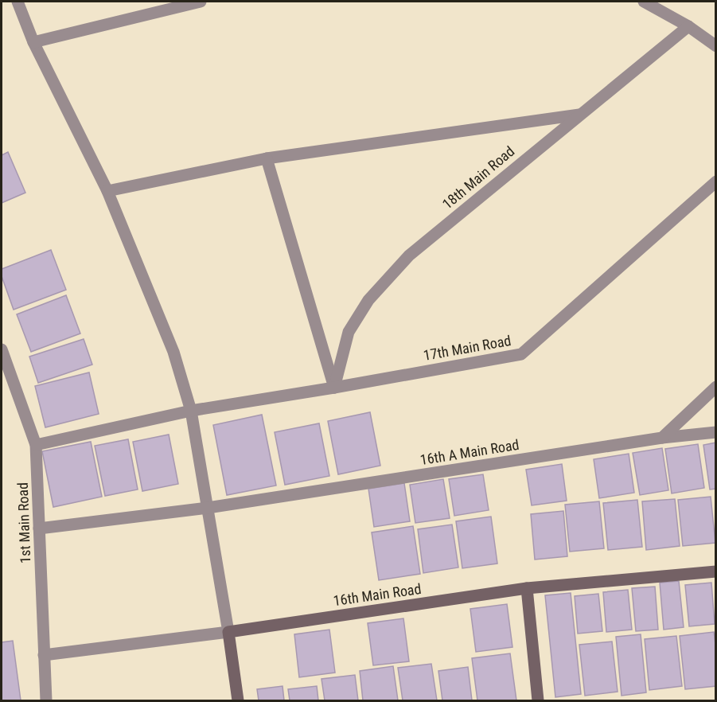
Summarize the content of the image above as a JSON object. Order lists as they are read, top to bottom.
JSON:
{
  "streets": {
    "street": [
      "18th Main Road",
      "17th Main Road",
      "16th A Main Road",
      "1st Main Road",
      "16th Main Road"
    ]
  },
  "crossings": [
    ["18th Main Road", "17th Main Road"],
    ["17th Main Road", "1st Main Road"],
    ["16th A Main Road", "1st Main Road"],
    ["1st Main Road", "16th Main Road"]
  ]
}
